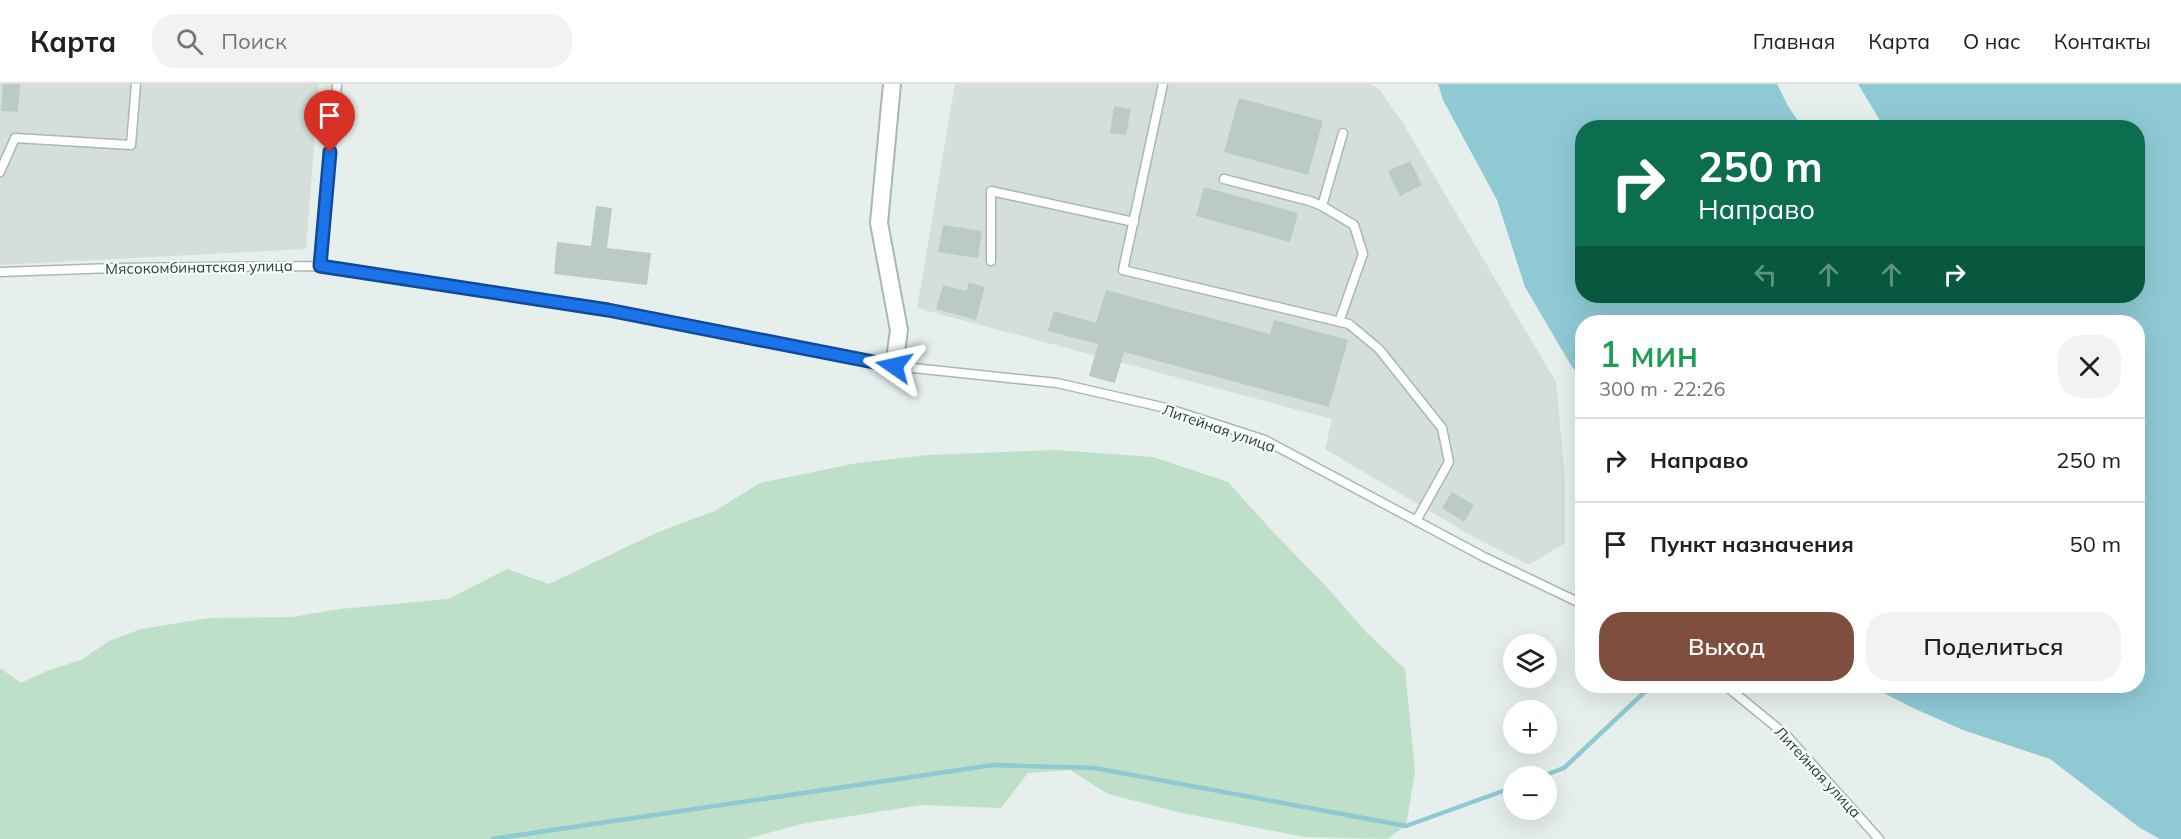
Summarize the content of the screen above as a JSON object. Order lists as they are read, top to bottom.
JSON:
{
  "streets": {
    "lane": ["Мясокомбинатская улица", "Литейная улица"]
  },
  "crossings": [
    ["Мясокомбинатская улица", "Литейная улица"]
  ],
  "page": {
    "header": "Карта",
    "search": "Поиск",
    "nav": [
      "Главная",
      "Карта",
      "О нас",
      "Контакты"
    ],
    "turn": ["250 m", "Направо"],
    "heading": ["1 мин", "300 m · 22:26"],
    "list": [
      {
        "name": "Направо",
        "value": "250 m"
      },
      {
        "name": "Пункт назначения",
        "value": "50 m"
      }
    ],
    "buttons": ["Выход", "Поделиться"],
    "map_buttons": ["+", "−"]
  }
}
